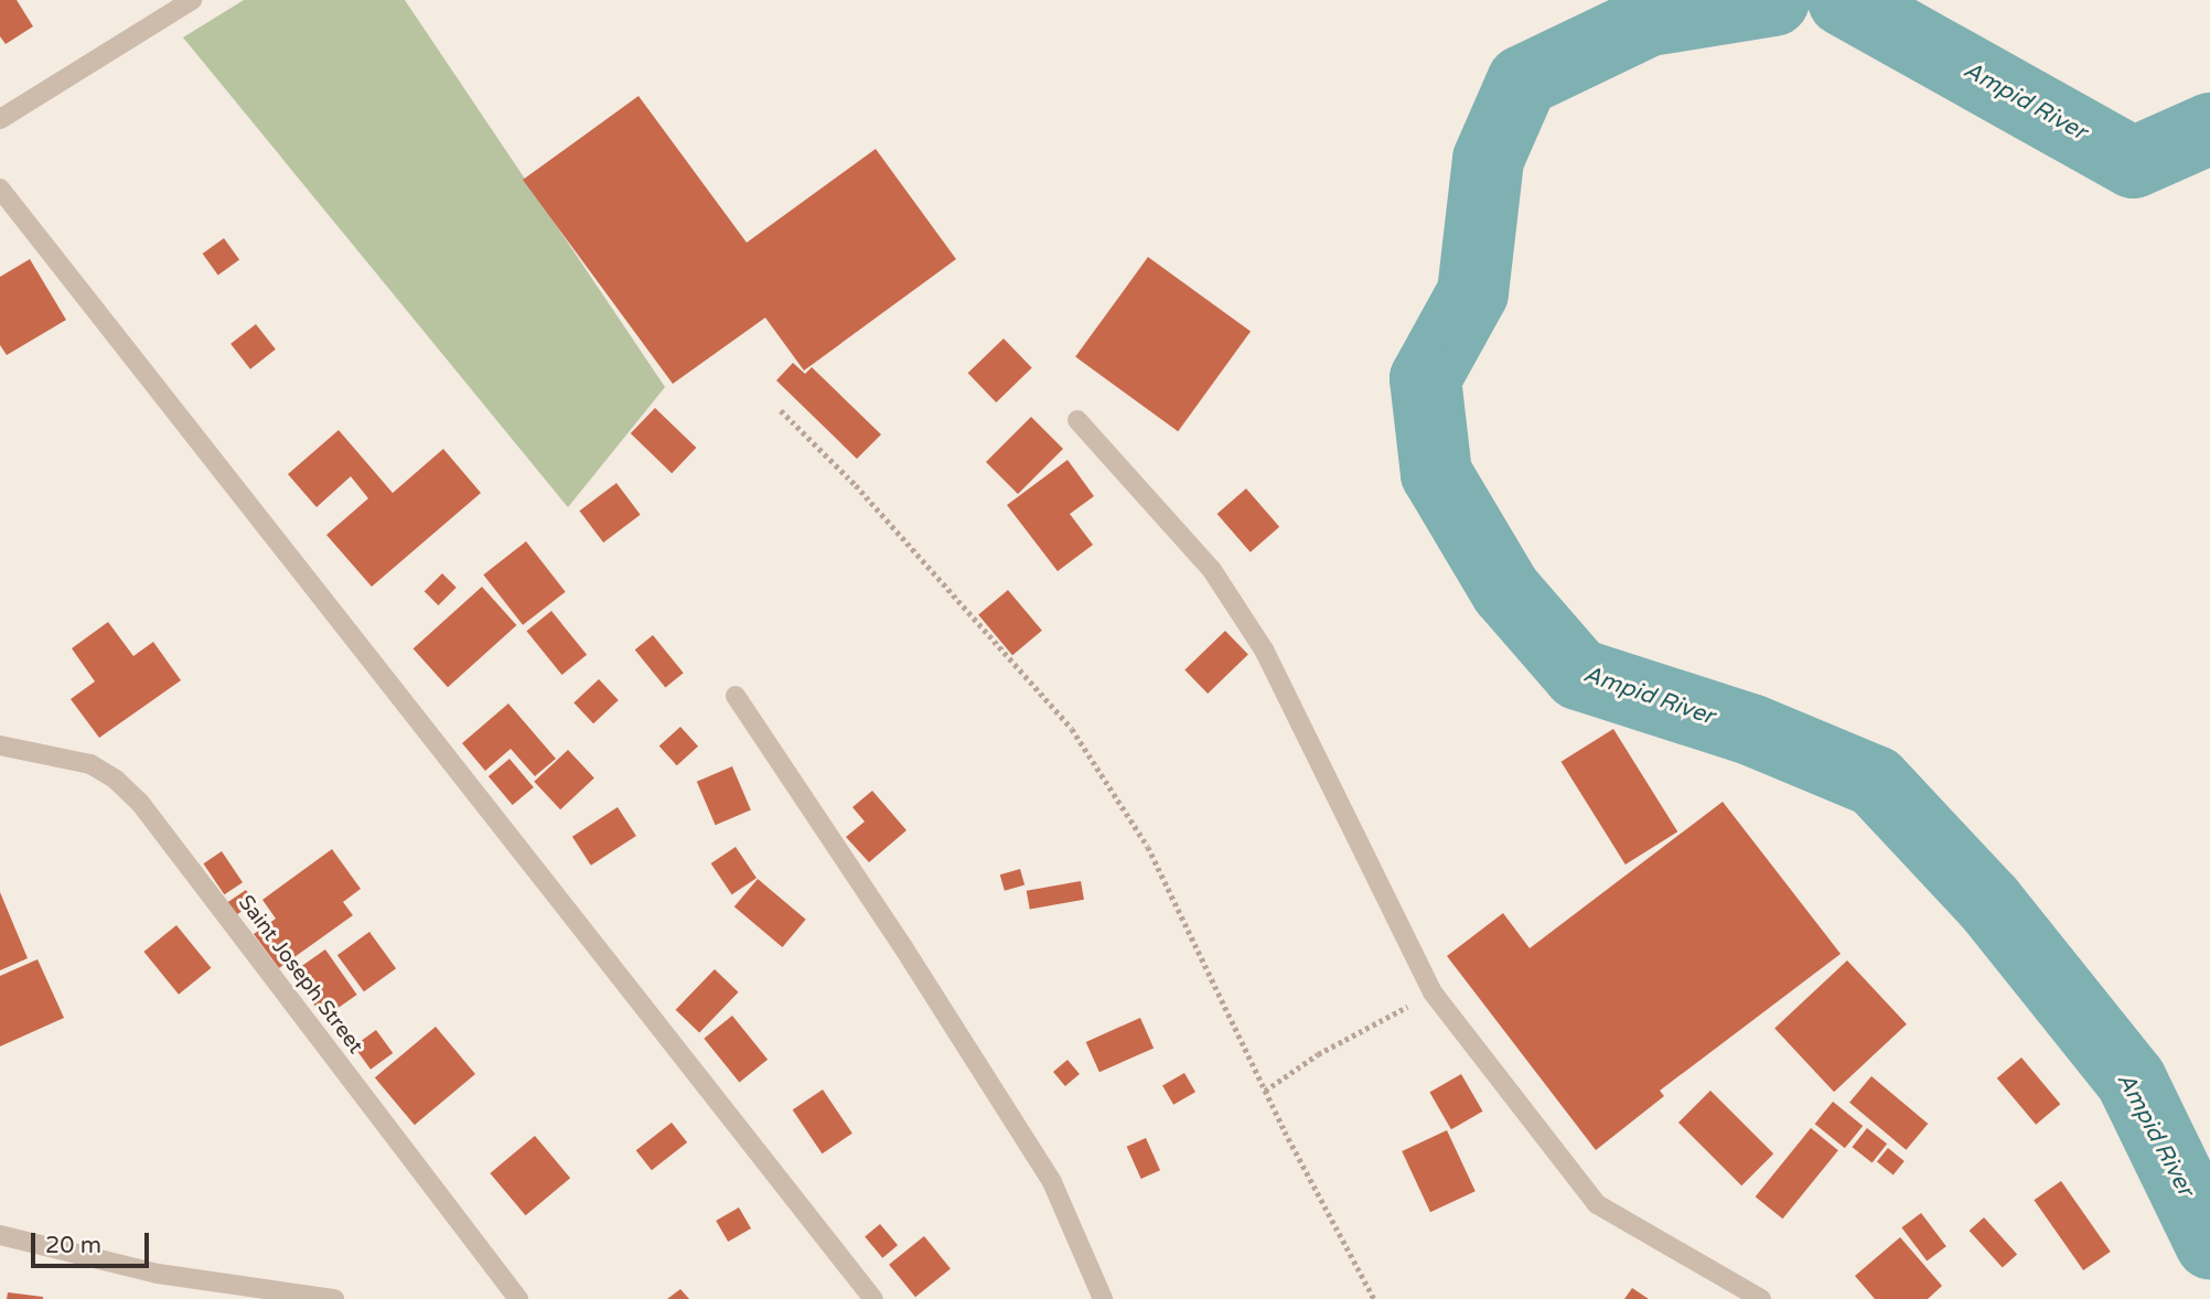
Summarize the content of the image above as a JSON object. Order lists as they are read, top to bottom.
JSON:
{
  "streets": {
    "street": ["Saint Joseph Street"]
  },
  "water": ["Ampid River"],
  "scale_bar": "20 m"
}
